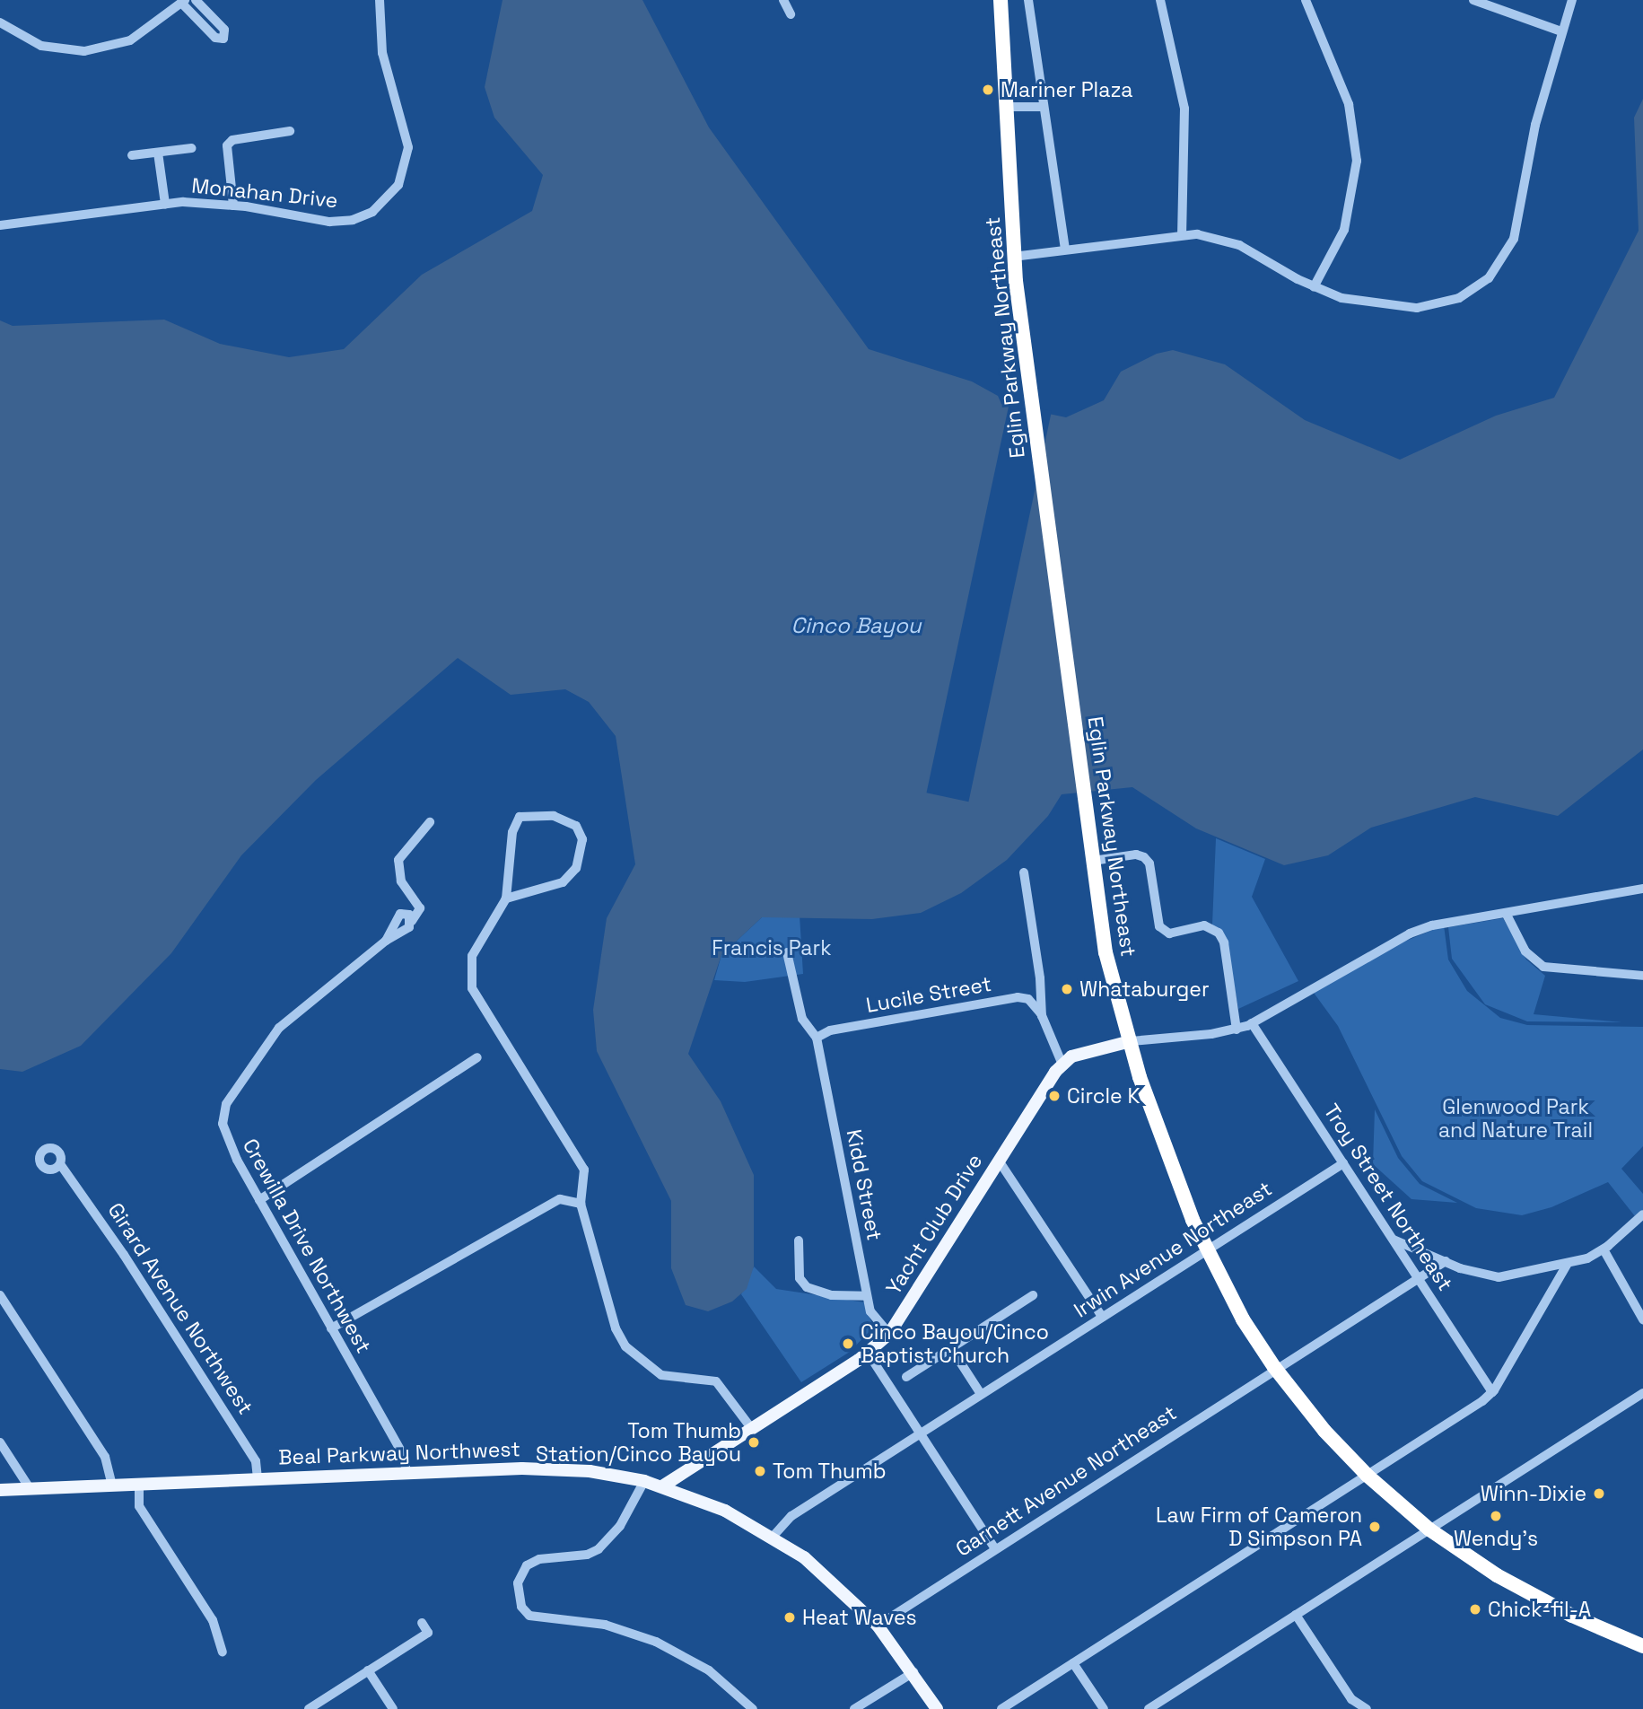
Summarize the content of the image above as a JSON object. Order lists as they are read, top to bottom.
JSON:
{
  "streets": {
    "highway": ["Eglin Parkway Northeast"],
    "main road": ["Yacht Club Drive", "Beal Parkway Northwest"],
    "street": [
      "Monahan Drive",
      "Lucile Street",
      "Kidd Street",
      "Troy Street Northeast",
      "Crewilla Drive Northwest",
      "Irwin Avenue Northeast",
      "Girard Avenue Northwest",
      "Garnett Avenue Northeast"
    ]
  },
  "crossings": [
    ["Eglin Parkway Northeast", "Irwin Avenue Northeast"],
    ["Eglin Parkway Northeast", "Garnett Avenue Northeast"],
    ["Lucile Street", "Kidd Street"],
    ["Kidd Street", "Yacht Club Drive"],
    ["Troy Street Northeast", "Irwin Avenue Northeast"],
    ["Troy Street Northeast", "Garnett Avenue Northeast"],
    ["Yacht Club Drive", "Beal Parkway Northwest"],
    ["Crewilla Drive Northwest", "Beal Parkway Northwest"],
    ["Irwin Avenue Northeast", "Beal Parkway Northwest"],
    ["Girard Avenue Northwest", "Beal Parkway Northwest"],
    ["Beal Parkway Northwest", "Garnett Avenue Northeast"]
  ],
  "water": ["Cinco Bayou"],
  "parks": ["Francis Park", "Glenwood Park and Nature Trail"],
  "places": [
    "Mariner Plaza",
    "Whataburger",
    "Circle K",
    "Cinco Bayou/Cinco Baptist Church",
    "Tom Thumb Station/Cinco Bayou",
    "Tom Thumb",
    "Winn-Dixie",
    "Wendy's",
    "Law Firm of Cameron D Simpson PA",
    "Chick-fil-A",
    "Heat Waves"
  ]
}
